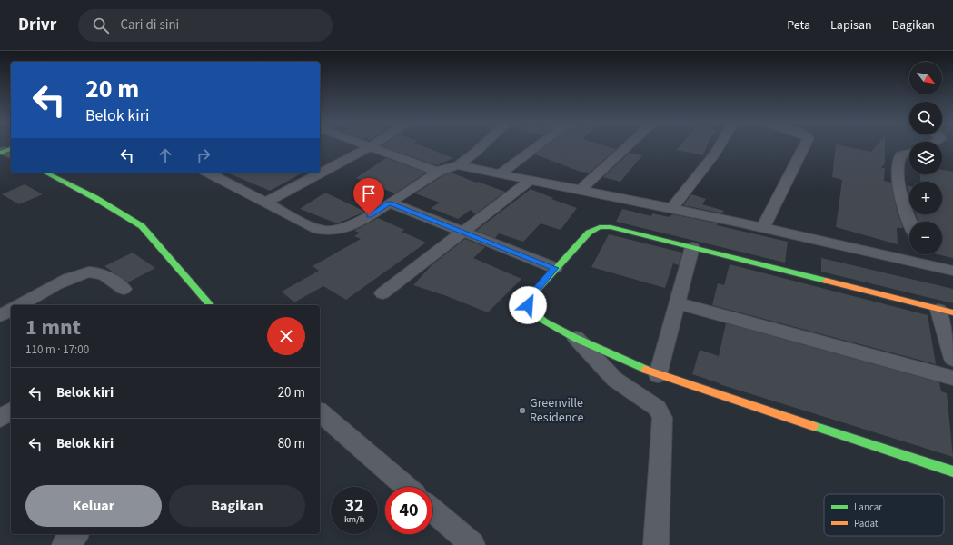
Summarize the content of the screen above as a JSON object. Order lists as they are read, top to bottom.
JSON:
{
  "places": ["Greenville Residence"],
  "legend": ["Lancar", "Padat"],
  "north": "bottom right",
  "page": {
    "header": "Drivr",
    "search": "Cari di sini",
    "nav": ["Peta", "Lapisan", "Bagikan"],
    "map_buttons": ["+", "−"],
    "turn": ["20 m", "Belok kiri"],
    "heading": ["1 mnt", "110 m · 17:00"],
    "list": [
      {
        "name": "Belok kiri",
        "value": "20 m"
      },
      {
        "name": "Belok kiri",
        "value": "80 m"
      }
    ],
    "buttons": ["Keluar", "Bagikan"],
    "speed": "32 km/h",
    "limit": "40"
  }
}
